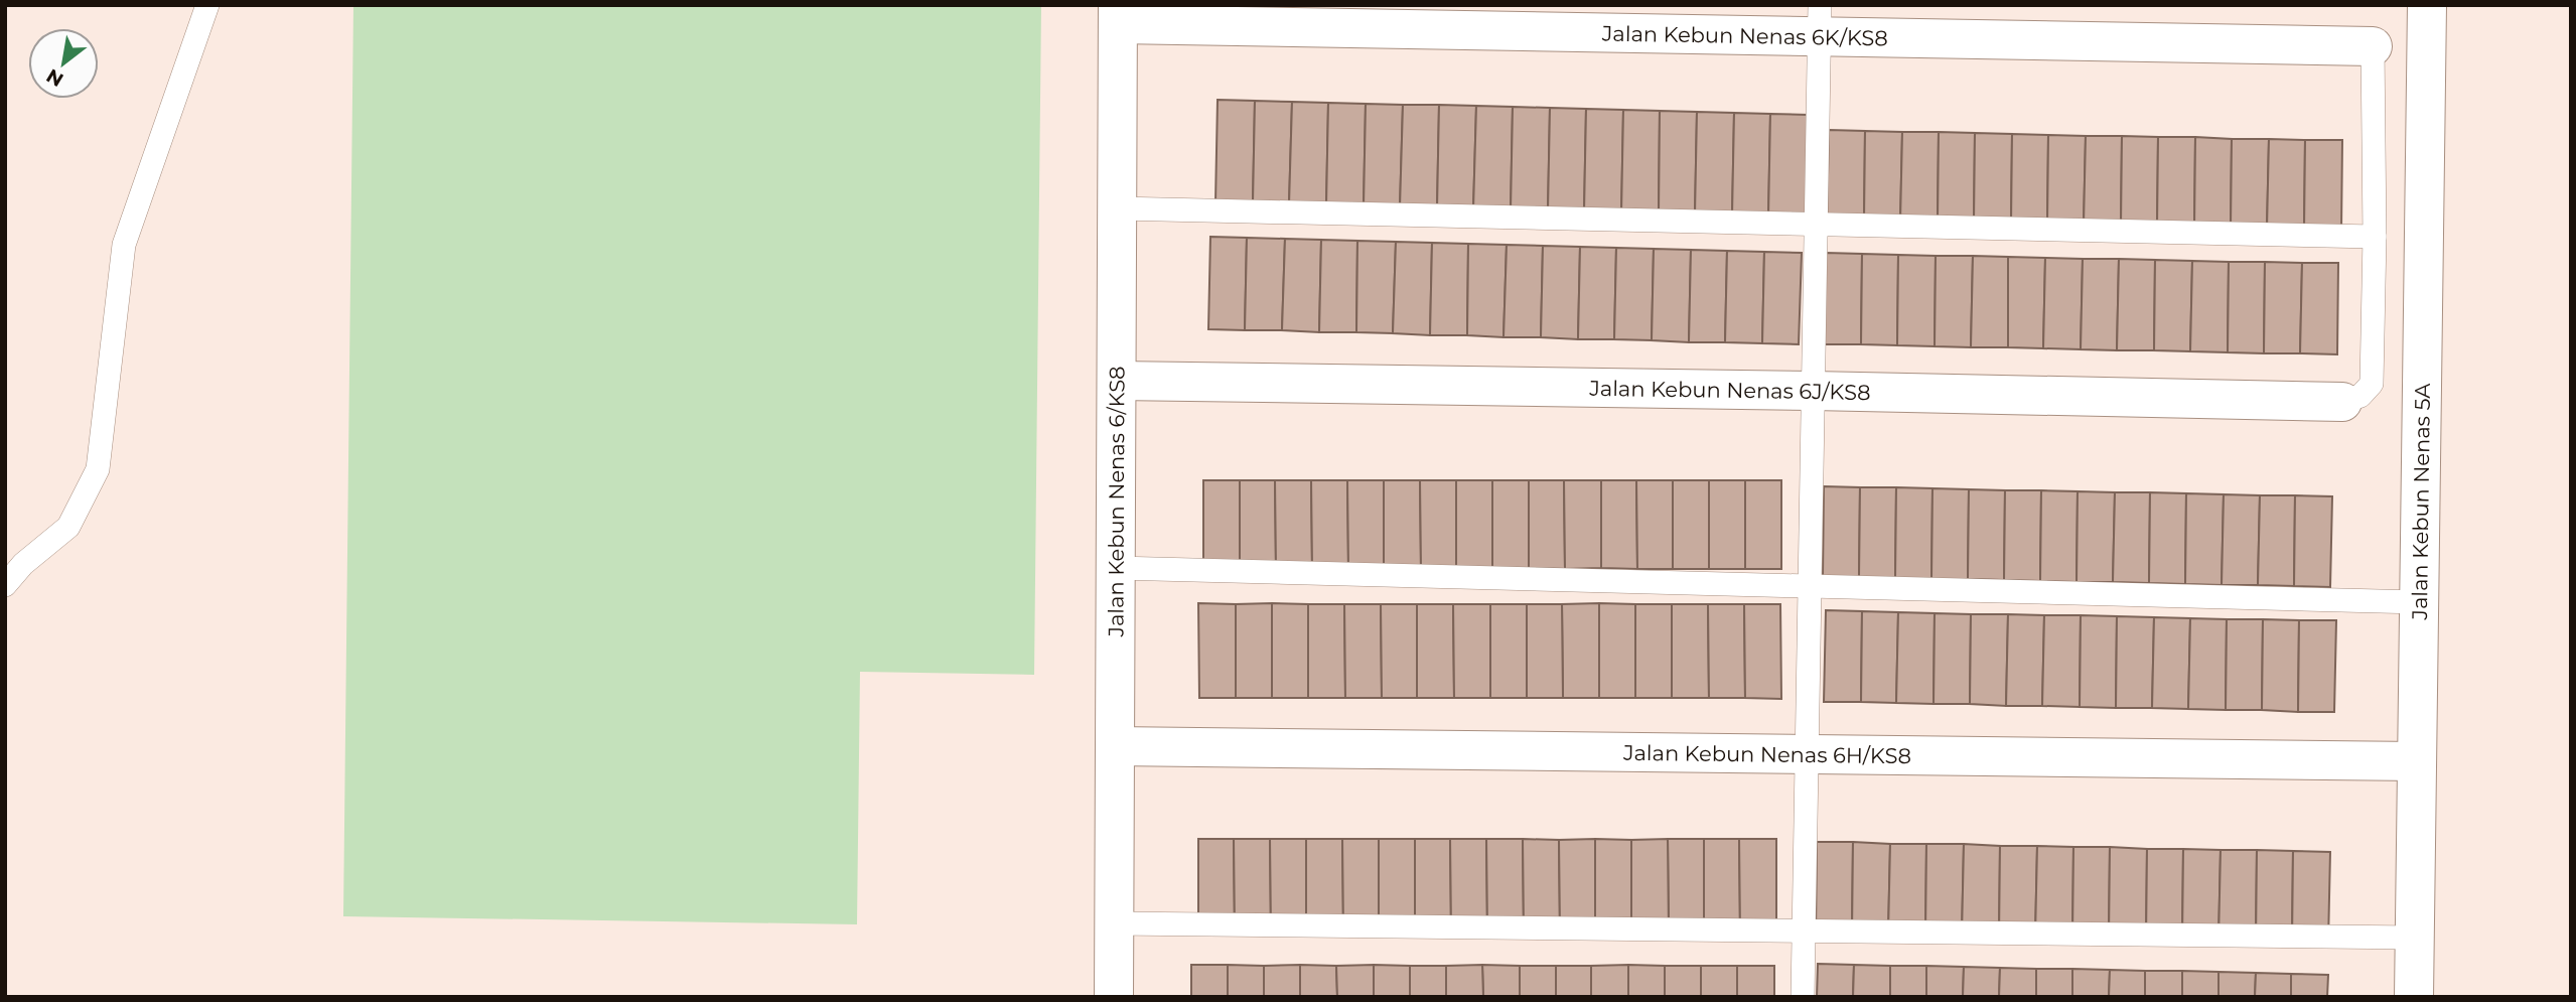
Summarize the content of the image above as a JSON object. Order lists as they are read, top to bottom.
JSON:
{
  "streets": {
    "street": [
      "Jalan Kebun Nenas 6K/KS8",
      "Jalan Kebun Nenas 6J/KS8",
      "Jalan Kebun Nenas 6/KS8",
      "Jalan Kebun Nenas 5A",
      "Jalan Kebun Nenas 6H/KS8"
    ]
  },
  "crossings": [
    ["Jalan Kebun Nenas 6K/KS8", "Jalan Kebun Nenas 6/KS8"],
    ["Jalan Kebun Nenas 6J/KS8", "Jalan Kebun Nenas 6/KS8"],
    ["Jalan Kebun Nenas 6/KS8", "Jalan Kebun Nenas 6H/KS8"],
    ["Jalan Kebun Nenas 5A", "Jalan Kebun Nenas 6H/KS8"]
  ],
  "north": "bottom left"
}
